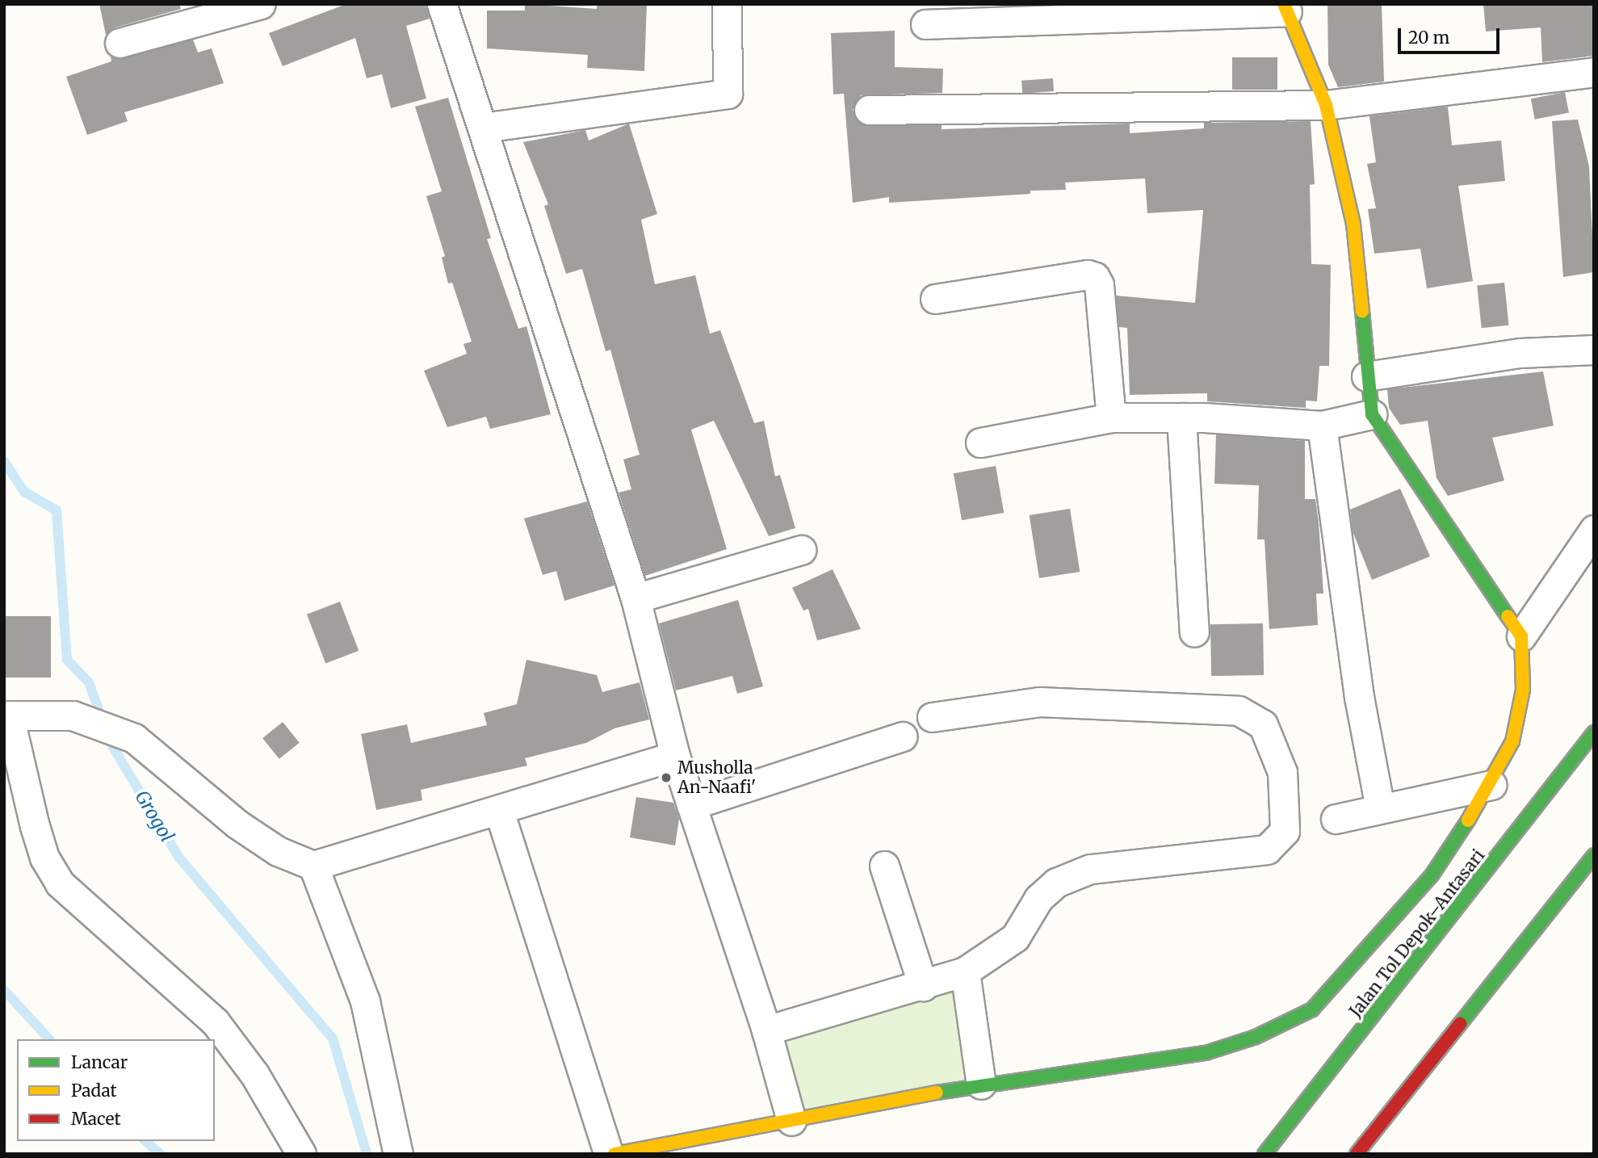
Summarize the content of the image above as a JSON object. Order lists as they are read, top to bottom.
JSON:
{
  "streets": {
    "main road": ["Jalan Tol Depok–Antasari"]
  },
  "water": ["Grogol"],
  "places": ["Musholla An-Naafi'"],
  "legend": ["Lancar", "Padat", "Macet"],
  "scale_bar": "20 m"
}
